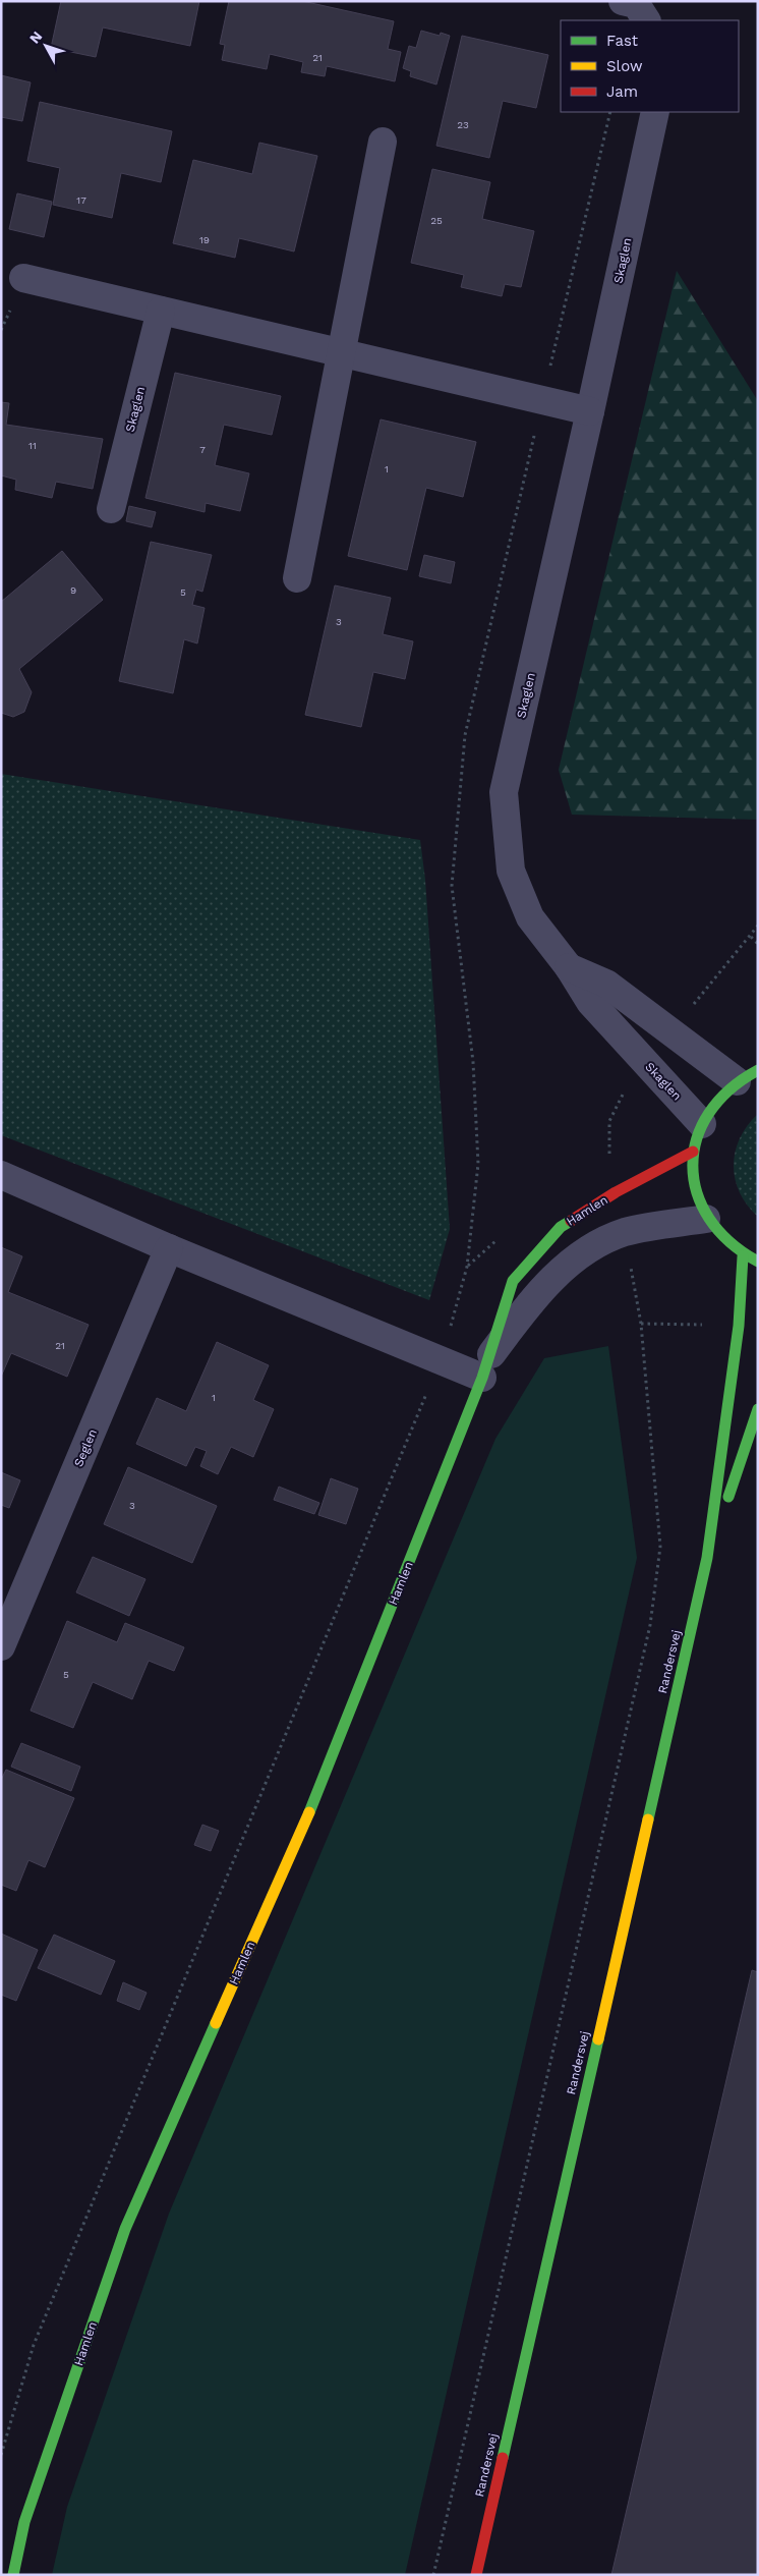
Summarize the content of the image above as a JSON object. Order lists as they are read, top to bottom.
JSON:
{
  "streets": {
    "street": [
      "Skaglen",
      "Hamlen",
      "Seglen",
      "Randersvej"
    ]
  },
  "house_numbers": [
    "21",
    "23",
    "17",
    "25",
    "19",
    "11",
    "7",
    "1",
    "9",
    "5",
    "3",
    "21",
    "1",
    "3",
    "5"
  ],
  "legend": ["Fast", "Slow", "Jam"],
  "north": "top left"
}
